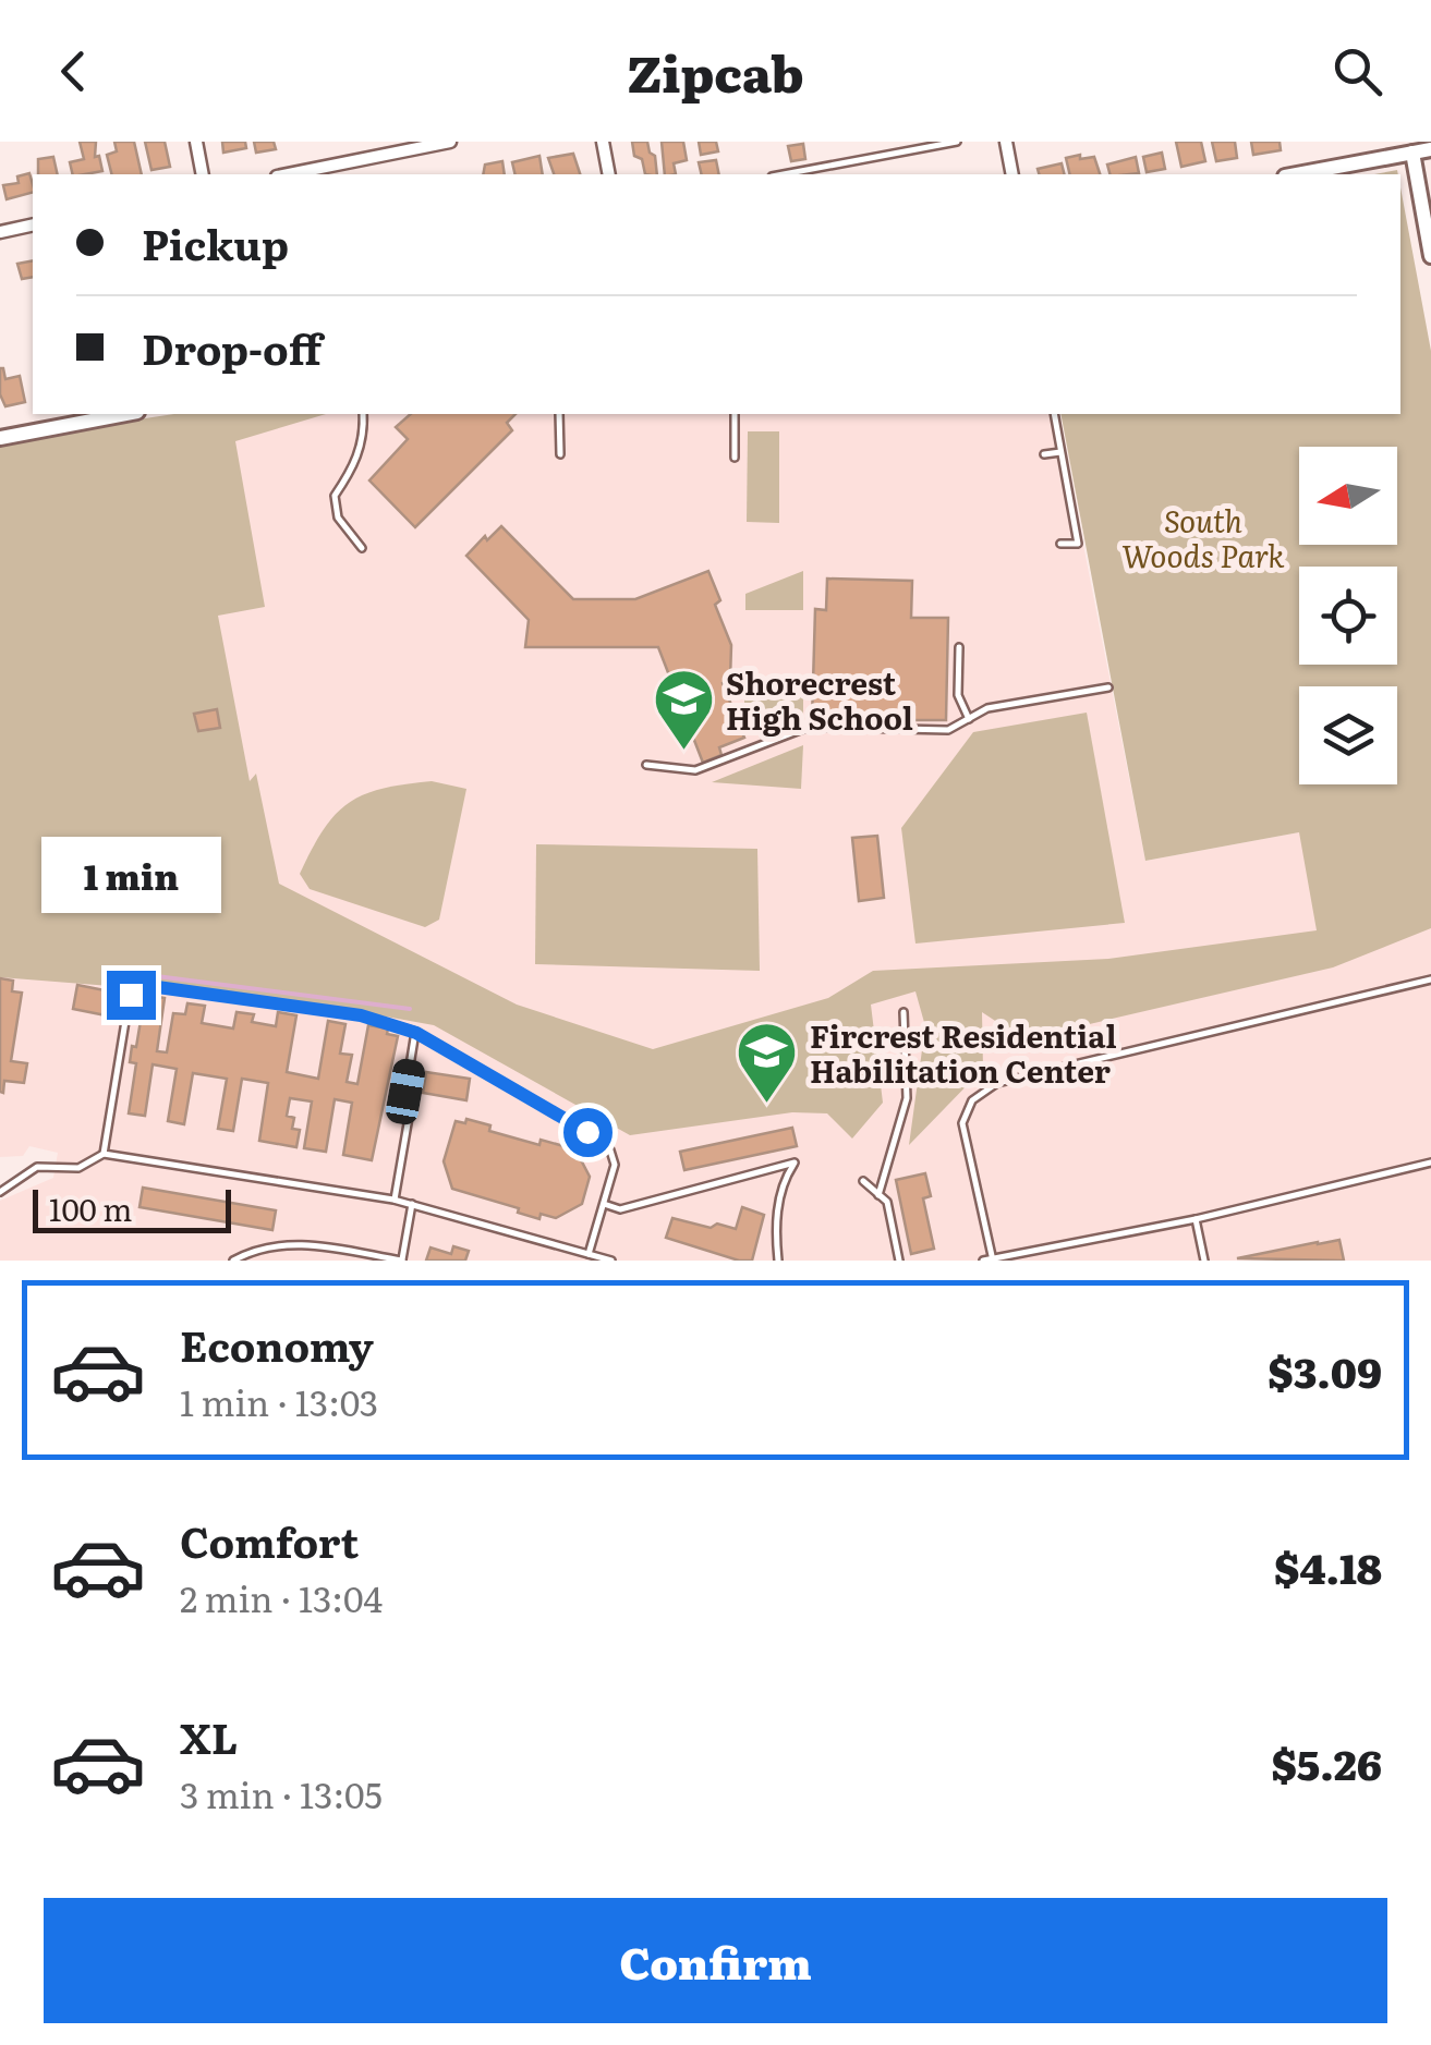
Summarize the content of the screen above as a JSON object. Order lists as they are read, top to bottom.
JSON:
{
  "parks": ["South Woods Park"],
  "places": {
    "school or university": ["Shorecrest High School", "Fircrest Residential Habilitation Center"]
  },
  "scale_bar": "100 m",
  "north": "left",
  "page": {
    "header": "Zipcab",
    "banner": ["Pickup", "Drop-off"],
    "bubble": "1 min",
    "scale": "100 m",
    "list": [
      {
        "name": "Economy",
        "note": "1 min · 13:03",
        "value": "$3.09"
      },
      {
        "name": "Comfort",
        "note": "2 min · 13:04",
        "value": "$4.18"
      },
      {
        "name": "XL",
        "note": "3 min · 13:05",
        "value": "$5.26"
      }
    ],
    "buttons": "Confirm"
  }
}
